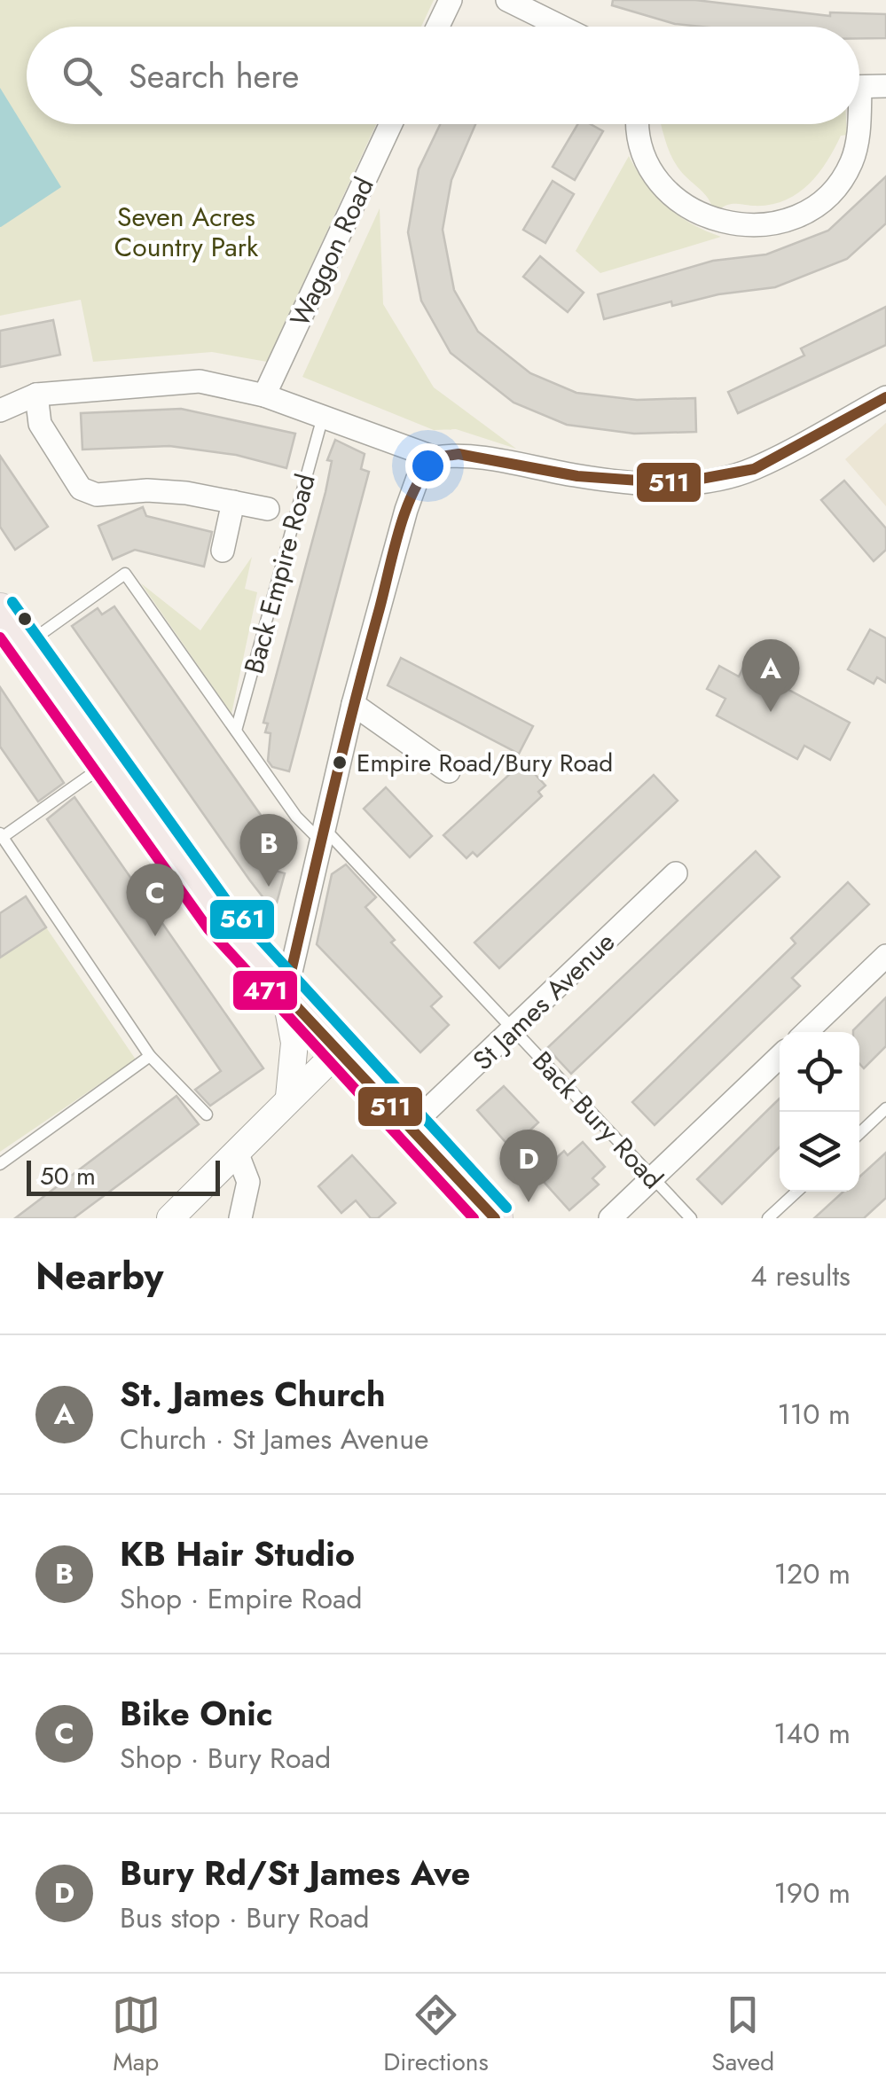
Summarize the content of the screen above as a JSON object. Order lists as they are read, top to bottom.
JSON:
{
  "streets": {
    "street": ["Waggon Road", "St James Avenue"],
    "lane": ["Back Empire Road", "Back Bury Road"]
  },
  "crossings": [
    ["Back Empire Road", "Back Bury Road"],
    ["St James Avenue", "Back Bury Road"]
  ],
  "parks": ["Seven Acres Country Park"],
  "places": ["Empire Road/Bury Road"],
  "lines": ["transit line 511", "transit line 561", "transit line 471"],
  "scale_bar": "50 m",
  "page": {
    "search": "Search here",
    "pins": [
      "A",
      "B",
      "C",
      "D"
    ],
    "scale": "50 m",
    "heading": ["Nearby", "4 results"],
    "list": [
      {
        "mark": "A",
        "name": "St. James Church",
        "note": "Church · St James Avenue",
        "value": "110 m"
      },
      {
        "mark": "B",
        "name": "KB Hair Studio",
        "note": "Shop · Empire Road",
        "value": "120 m"
      },
      {
        "mark": "C",
        "name": "Bike Onic",
        "note": "Shop · Bury Road",
        "value": "140 m"
      },
      {
        "mark": "D",
        "name": "Bury Rd/St James Ave",
        "note": "Bus stop · Bury Road",
        "value": "190 m"
      }
    ],
    "nav": ["Map", "Directions", "Saved"]
  }
}
